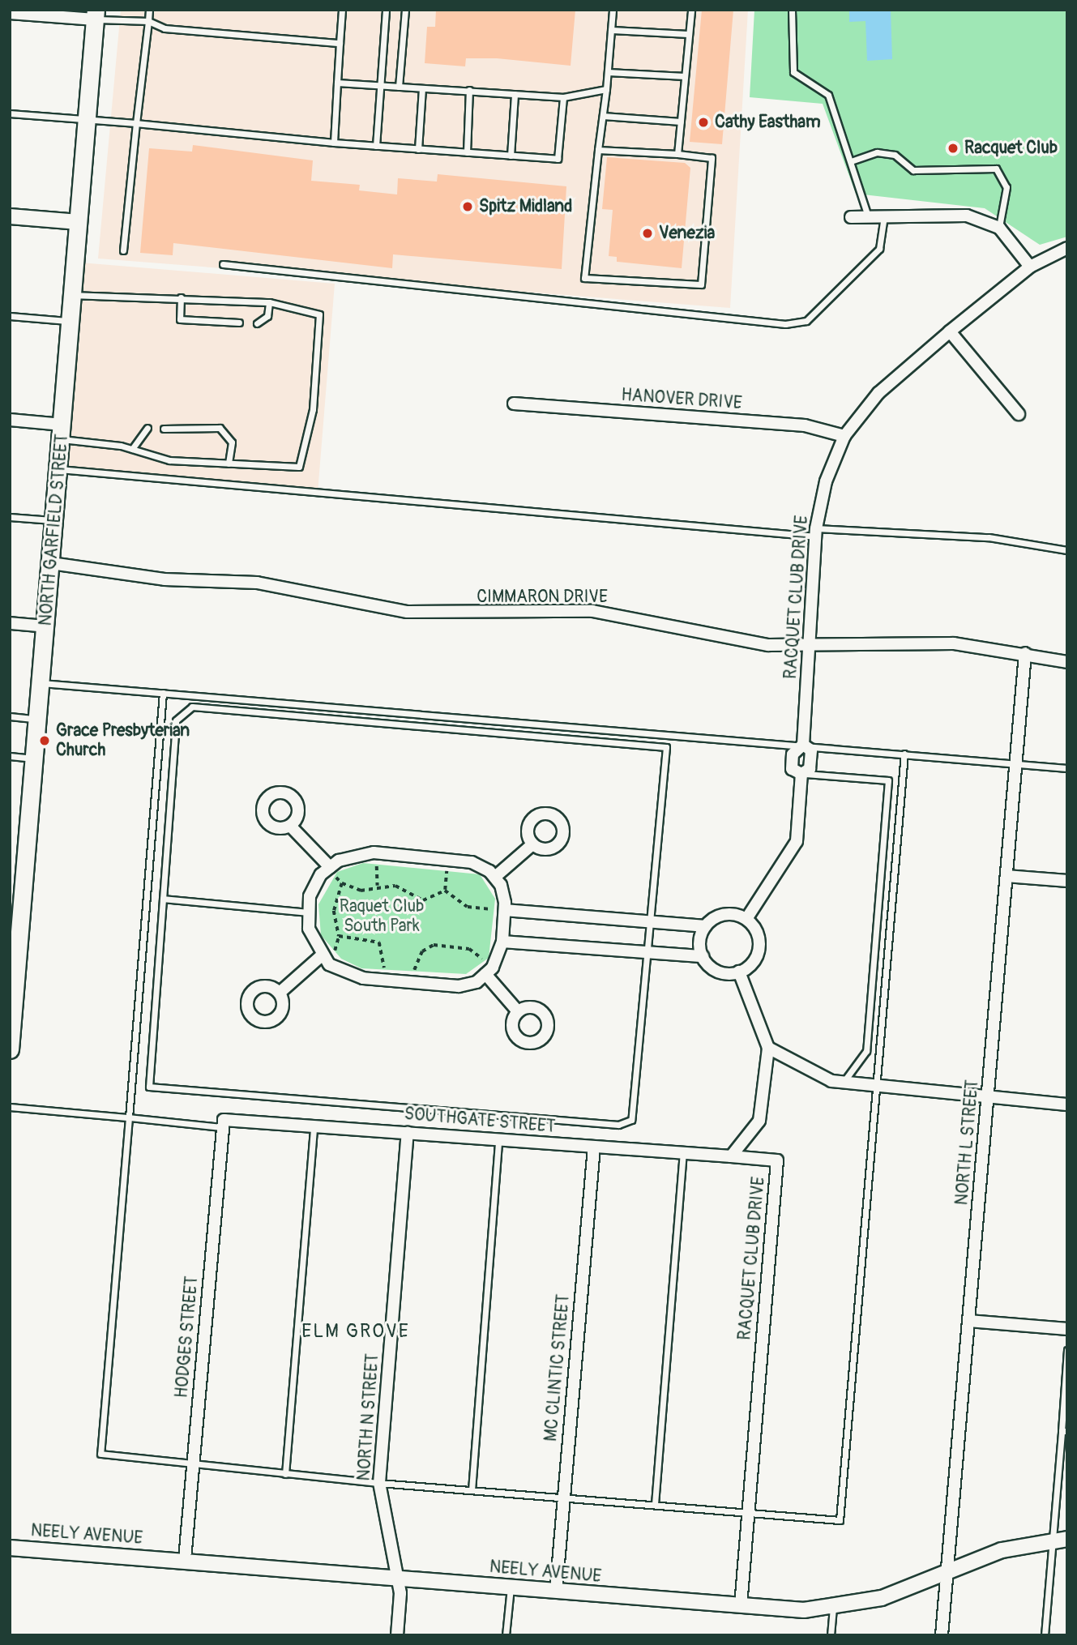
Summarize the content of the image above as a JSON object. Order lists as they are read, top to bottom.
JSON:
{
  "streets": {
    "main road": ["NORTH GARFIELD STREET"],
    "street": [
      "HANOVER DRIVE",
      "CIMMARON DRIVE",
      "RACQUET CLUB DRIVE",
      "SOUTHGATE STREET",
      "NORTH L STREET",
      "HODGES STREET",
      "MC CLINTIC STREET",
      "NORTH N STREET",
      "NEELY AVENUE"
    ]
  },
  "crossings": [
    ["HANOVER DRIVE", "RACQUET CLUB DRIVE"],
    ["NORTH GARFIELD STREET", "CIMMARON DRIVE"],
    ["CIMMARON DRIVE", "RACQUET CLUB DRIVE"],
    ["CIMMARON DRIVE", "NORTH L STREET"],
    ["RACQUET CLUB DRIVE", "SOUTHGATE STREET"],
    ["RACQUET CLUB DRIVE", "NEELY AVENUE"],
    ["SOUTHGATE STREET", "HODGES STREET"],
    ["SOUTHGATE STREET", "MC CLINTIC STREET"],
    ["SOUTHGATE STREET", "NORTH N STREET"],
    ["NORTH L STREET", "NEELY AVENUE"],
    ["HODGES STREET", "NEELY AVENUE"],
    ["MC CLINTIC STREET", "NEELY AVENUE"],
    ["NORTH N STREET", "NEELY AVENUE"]
  ],
  "districts": ["ELM GROVE"],
  "parks": ["Raquet Club South Park"],
  "places": [
    "Cathy Eastham",
    "Racquet Club",
    "Spitz Midland",
    "Venezia",
    "Grace Presbyterian Church"
  ]
}
